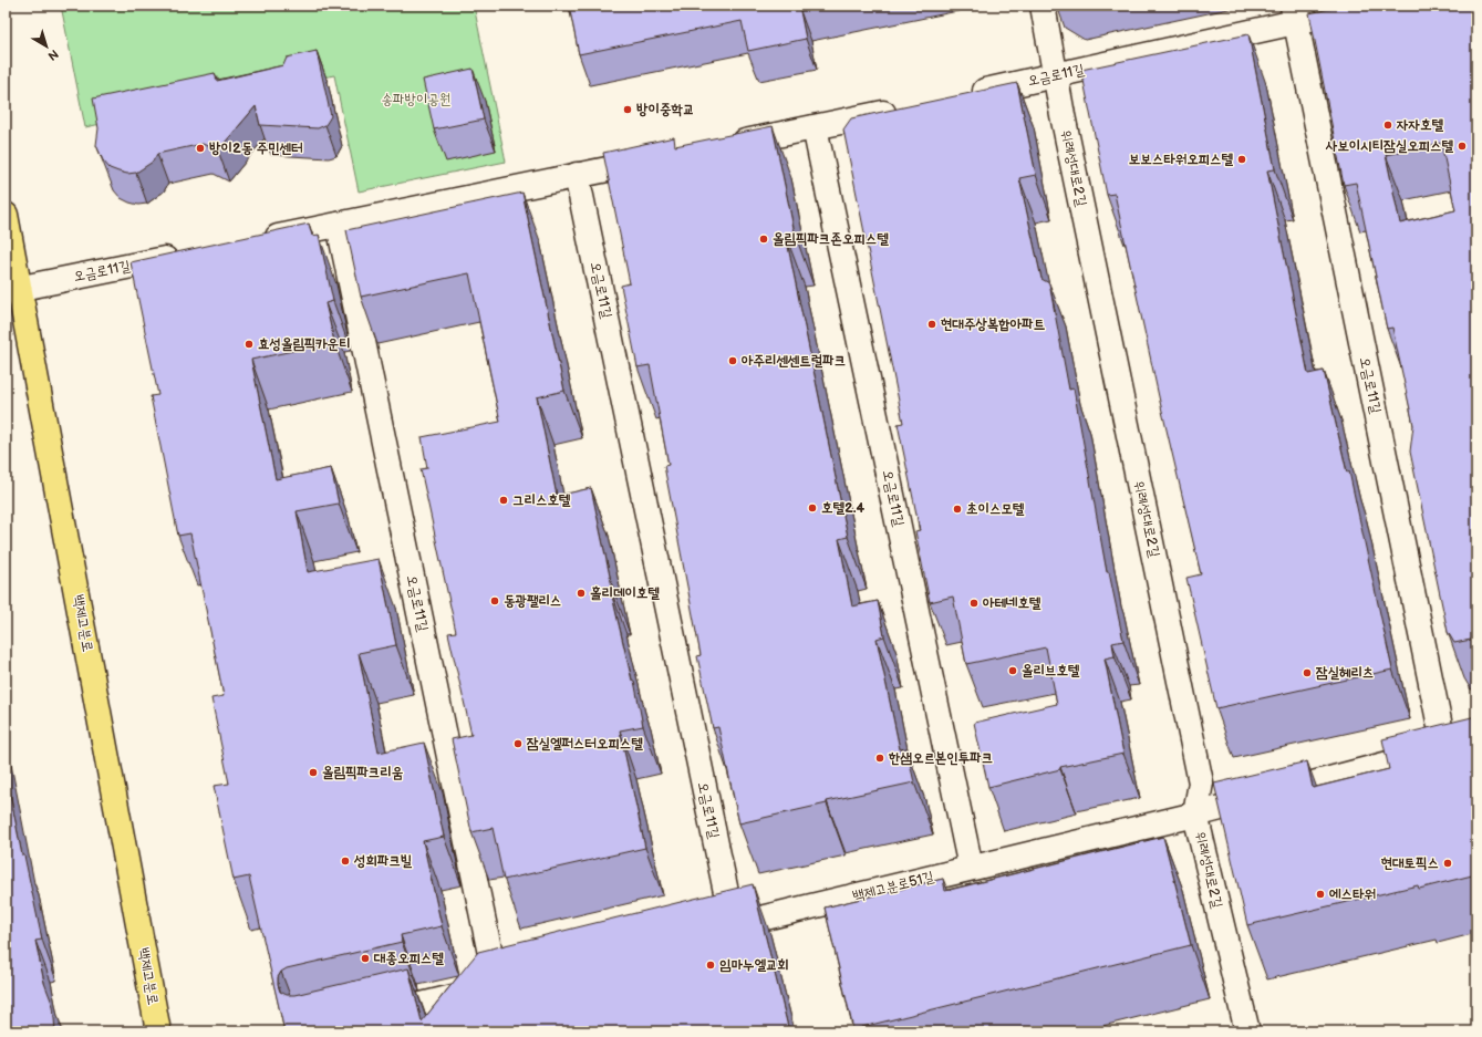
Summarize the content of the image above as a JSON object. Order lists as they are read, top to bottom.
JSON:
{
  "streets": {
    "main road": ["백제고분로"],
    "street": ["오금로11길", "위례성대로2길", "백제고분로51길"]
  },
  "crossings": [
    ["오금로11길", "위례성대로2길"],
    ["오금로11길", "백제고분로"],
    ["오금로11길", "백제고분로51길"],
    ["위례성대로2길", "백제고분로51길"]
  ],
  "parks": ["송파방이공원"],
  "places": [
    "방이중학교",
    "자자호텔",
    "사보이시티잠실오피스텔",
    "방이2동 주민센터",
    "보보스타워오피스텔",
    "올림픽파크존오피스텔",
    "현대주상복합아파트",
    "효성올림픽카운티",
    "아주리센센트럴파크",
    "그리스호텔",
    "호텔2.4",
    "초이스모텔",
    "홀리데이호텔",
    "동광팰리스",
    "아테네호텔",
    "올리브호텔",
    "잠실헤리츠",
    "잠실엘퍼스터오피스텔",
    "한샘오르본인투파크",
    "올림픽파크리움",
    "성희파크빌",
    "현대토픽스",
    "에스타워",
    "대종오피스텔",
    "임마누엘교회"
  ],
  "north": "bottom right"
}
